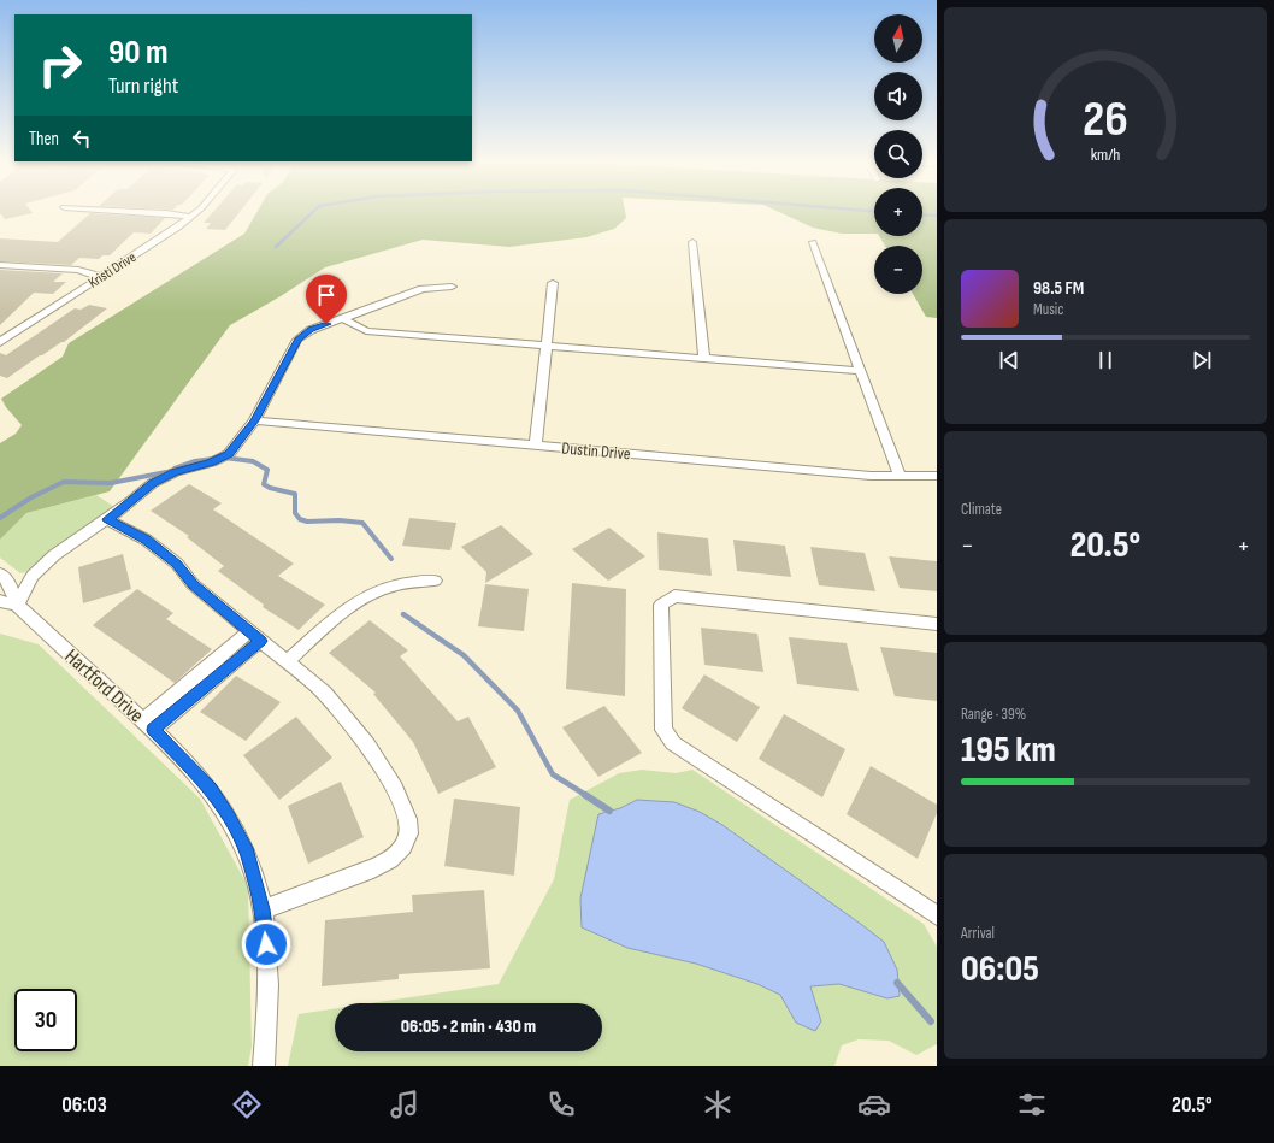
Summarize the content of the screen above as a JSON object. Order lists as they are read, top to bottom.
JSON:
{
  "streets": {
    "street": ["Kristi Drive", "Dustin Drive", "Hartford Drive"]
  },
  "north": "top",
  "page": {
    "map_buttons": ["+", "−"],
    "turn": ["90 m", "Turn right"],
    "then": "Then",
    "song": ["98.5 FM", "Music"],
    "tile": [
      "Climate",
      ["Range · 39%", "195 km"],
      ["Arrival", "06:05"]
    ],
    "heat": ["−", "20.5°", "+"],
    "limit": "30",
    "trip": "06:05 · 2 min · 430 m",
    "tabs": ["06:03", "20.5°"],
    "gauge": ["26", "km/h"]
  }
}
